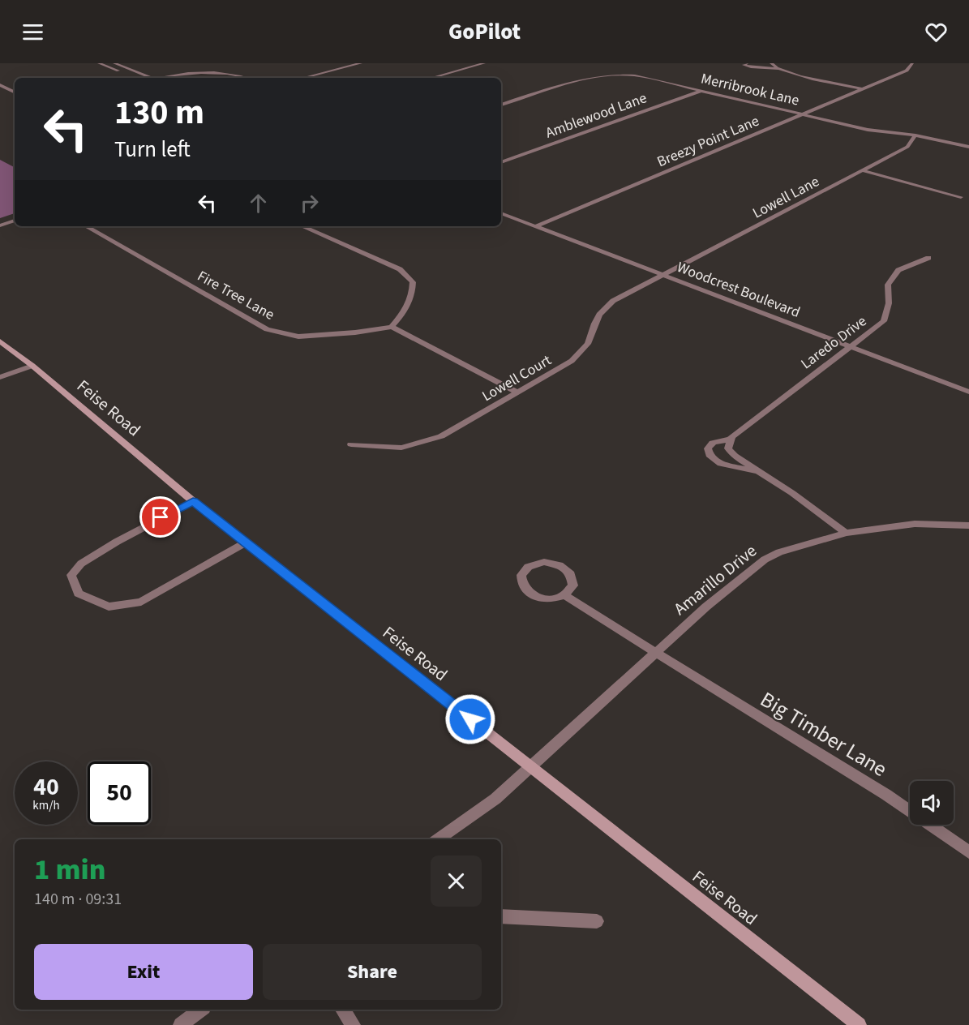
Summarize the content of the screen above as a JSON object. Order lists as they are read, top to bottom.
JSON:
{
  "streets": {
    "main road": ["Feise Road"],
    "street": [
      "Merribrook Lane",
      "Amblewood Lane",
      "Breezy Point Lane",
      "Lowell Lane",
      "Woodcrest Boulevard",
      "Fire Tree Lane",
      "Laredo Drive",
      "Lowell Court",
      "Amarillo Drive",
      "Big Timber Lane"
    ]
  },
  "crossings": [
    ["Merribrook Lane", "Amblewood Lane"],
    ["Merribrook Lane", "Breezy Point Lane"],
    ["Merribrook Lane", "Lowell Lane"],
    ["Breezy Point Lane", "Woodcrest Boulevard"],
    ["Lowell Lane", "Woodcrest Boulevard"],
    ["Lowell Lane", "Lowell Court"],
    ["Woodcrest Boulevard", "Laredo Drive"],
    ["Woodcrest Boulevard", "Lowell Court"],
    ["Laredo Drive", "Amarillo Drive"],
    ["Feise Road", "Amarillo Drive"],
    ["Amarillo Drive", "Big Timber Lane"]
  ],
  "page": {
    "header": "GoPilot",
    "turn": ["130 m", "Turn left"],
    "speed": "40 km/h",
    "limit": "50",
    "heading": ["1 min", "140 m · 09:31"],
    "buttons": ["Exit", "Share"]
  }
}
